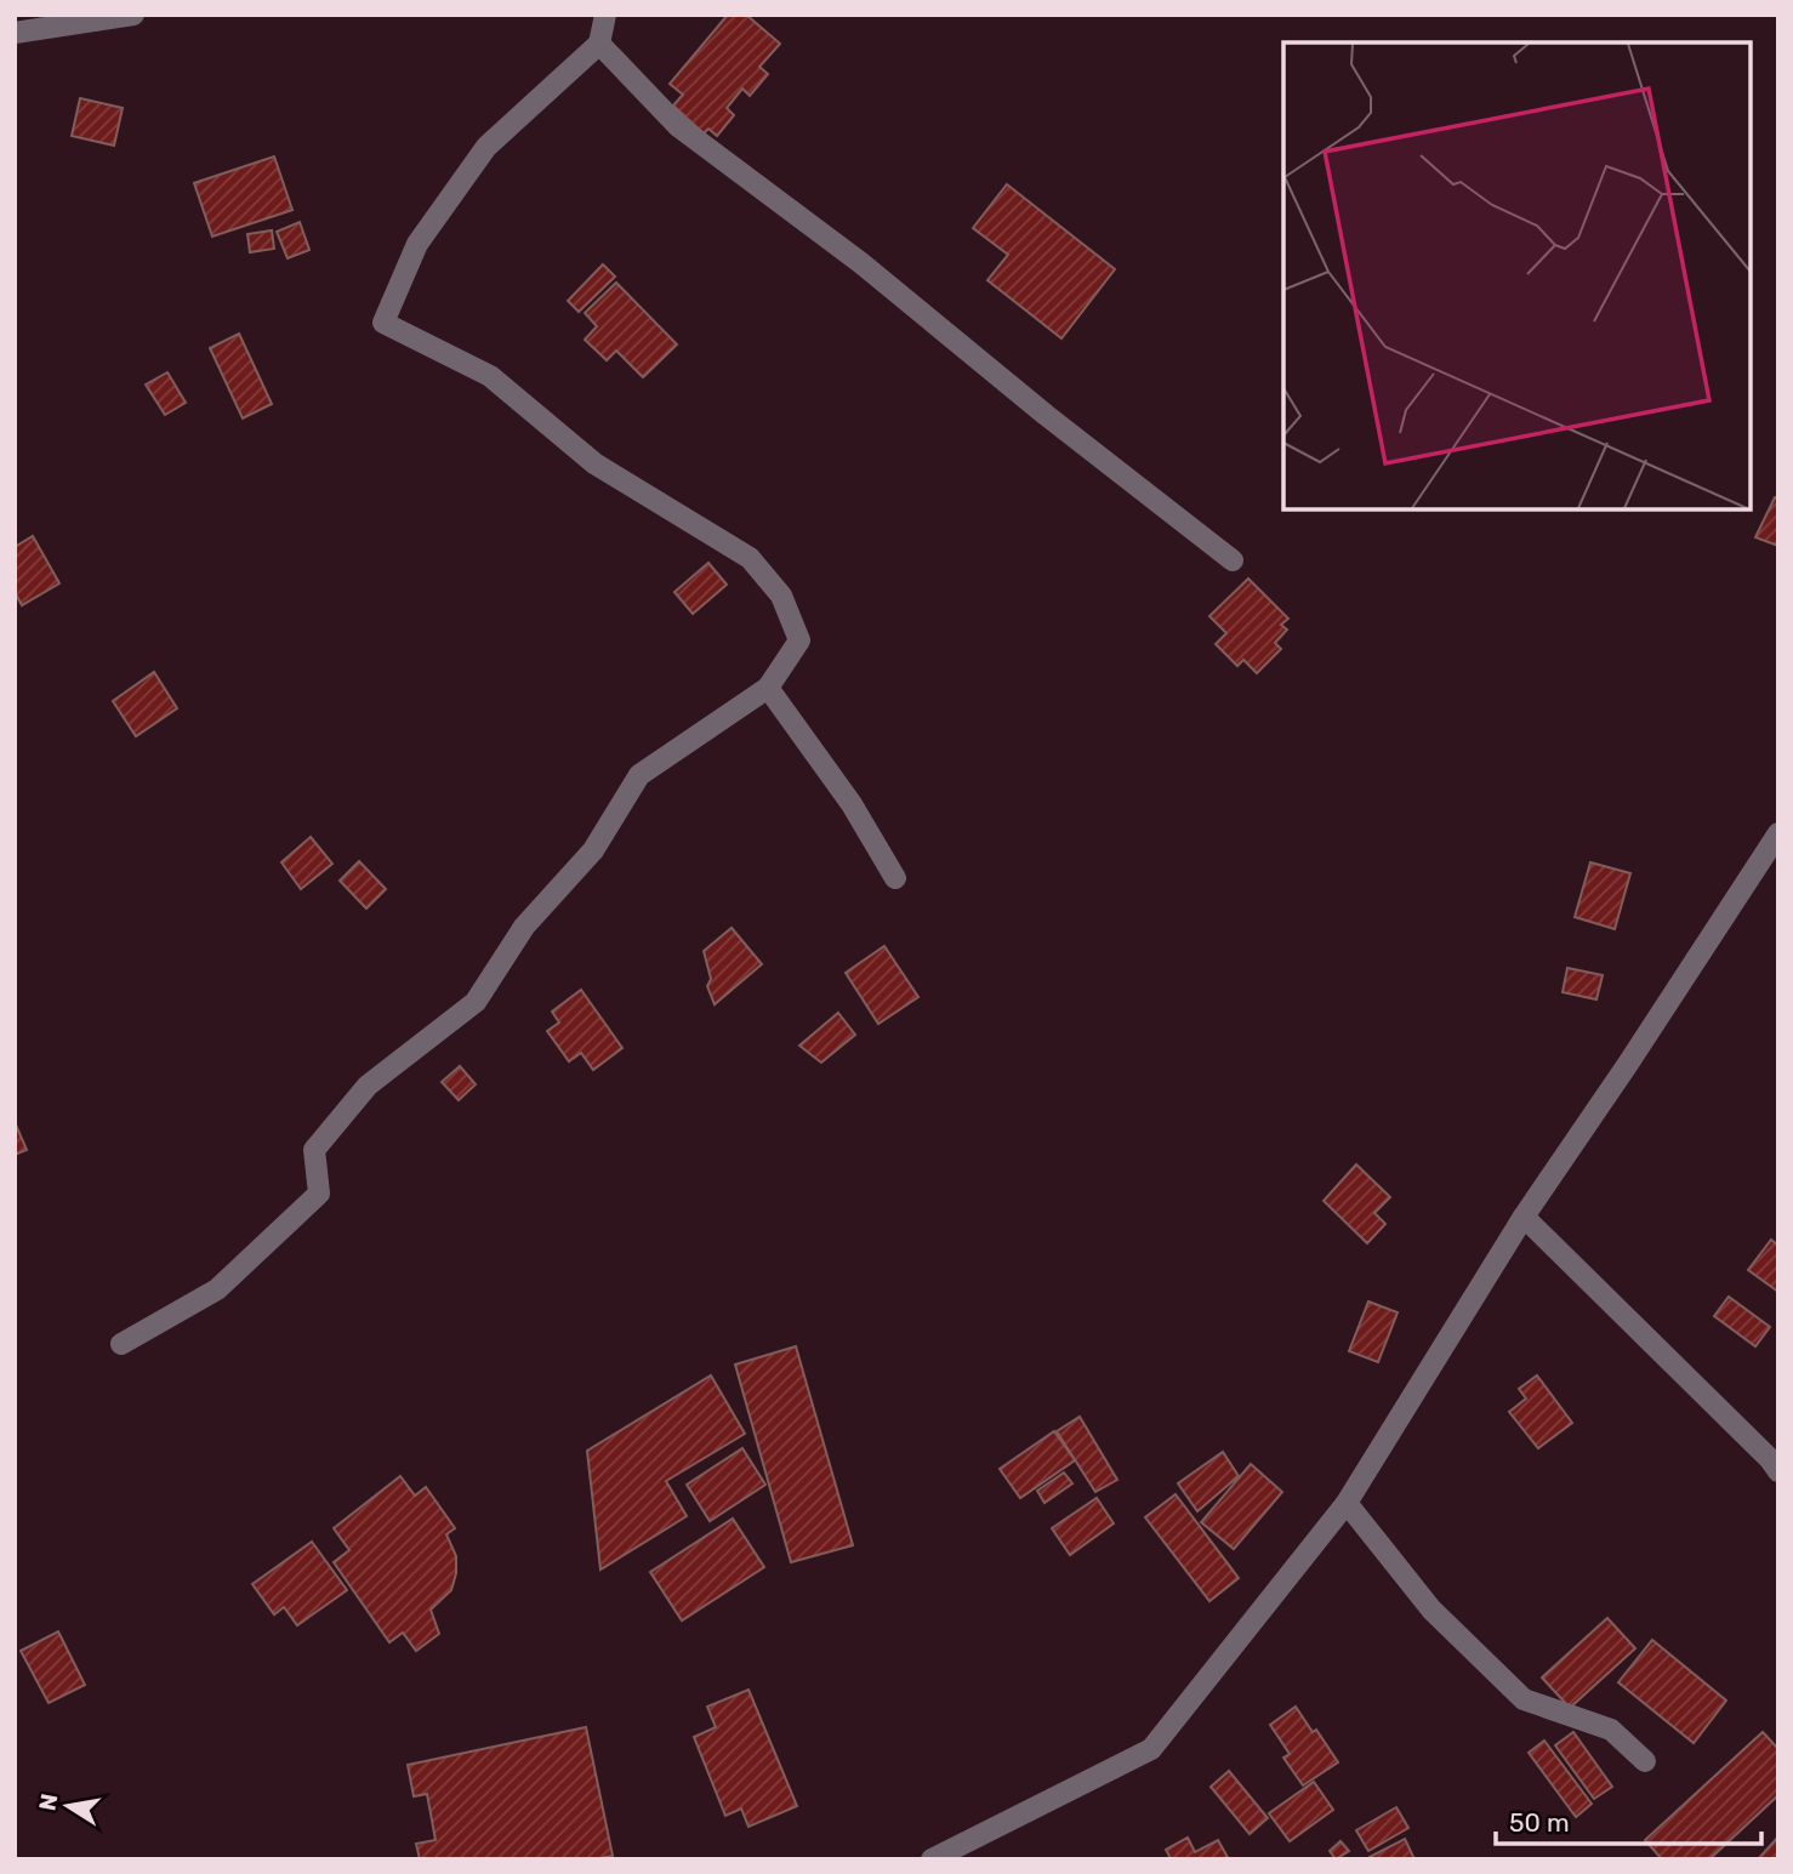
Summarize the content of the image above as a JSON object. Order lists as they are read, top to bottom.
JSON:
{
  "scale_bar": "50 m",
  "north": "left"
}
